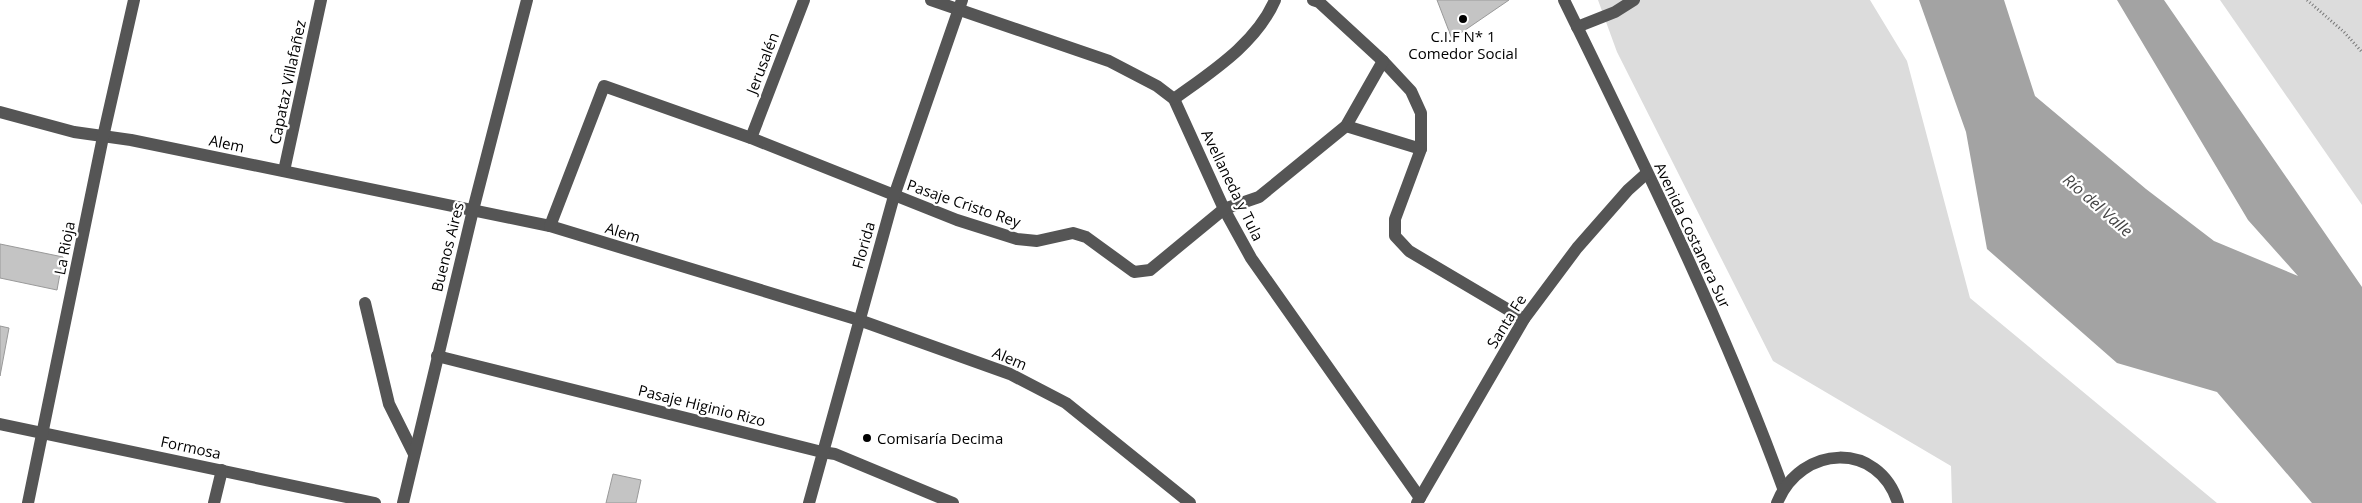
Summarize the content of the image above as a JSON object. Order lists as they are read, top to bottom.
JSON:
{
  "streets": {
    "street": [
      "Jerusalén",
      "Capataz Villafañez",
      "Alem",
      "Avellaneda y Tula",
      "Pasaje Cristo Rey",
      "Avenida Costanera Sur",
      "Florida",
      "Buenos Aires",
      "La Rioja",
      "Santa Fe",
      "Pasaje Higinio Rizo",
      "Formosa"
    ]
  },
  "crossings": [
    ["Jerusalén", "Pasaje Cristo Rey"],
    ["Capataz Villafañez", "Alem"],
    ["Alem", "Pasaje Cristo Rey"],
    ["Alem", "Florida"],
    ["Alem", "Buenos Aires"],
    ["Alem", "La Rioja"],
    ["Avellaneda y Tula", "Pasaje Cristo Rey"],
    ["Avellaneda y Tula", "Florida"],
    ["Avellaneda y Tula", "Santa Fe"],
    ["Pasaje Cristo Rey", "Florida"],
    ["Avenida Costanera Sur", "Santa Fe"],
    ["Florida", "Pasaje Higinio Rizo"],
    ["Buenos Aires", "Pasaje Higinio Rizo"],
    ["La Rioja", "Formosa"]
  ],
  "water": ["Río del Valle"],
  "places": ["C.I.F N* 1 Comedor Social", "Comisaría Decima"]
}
